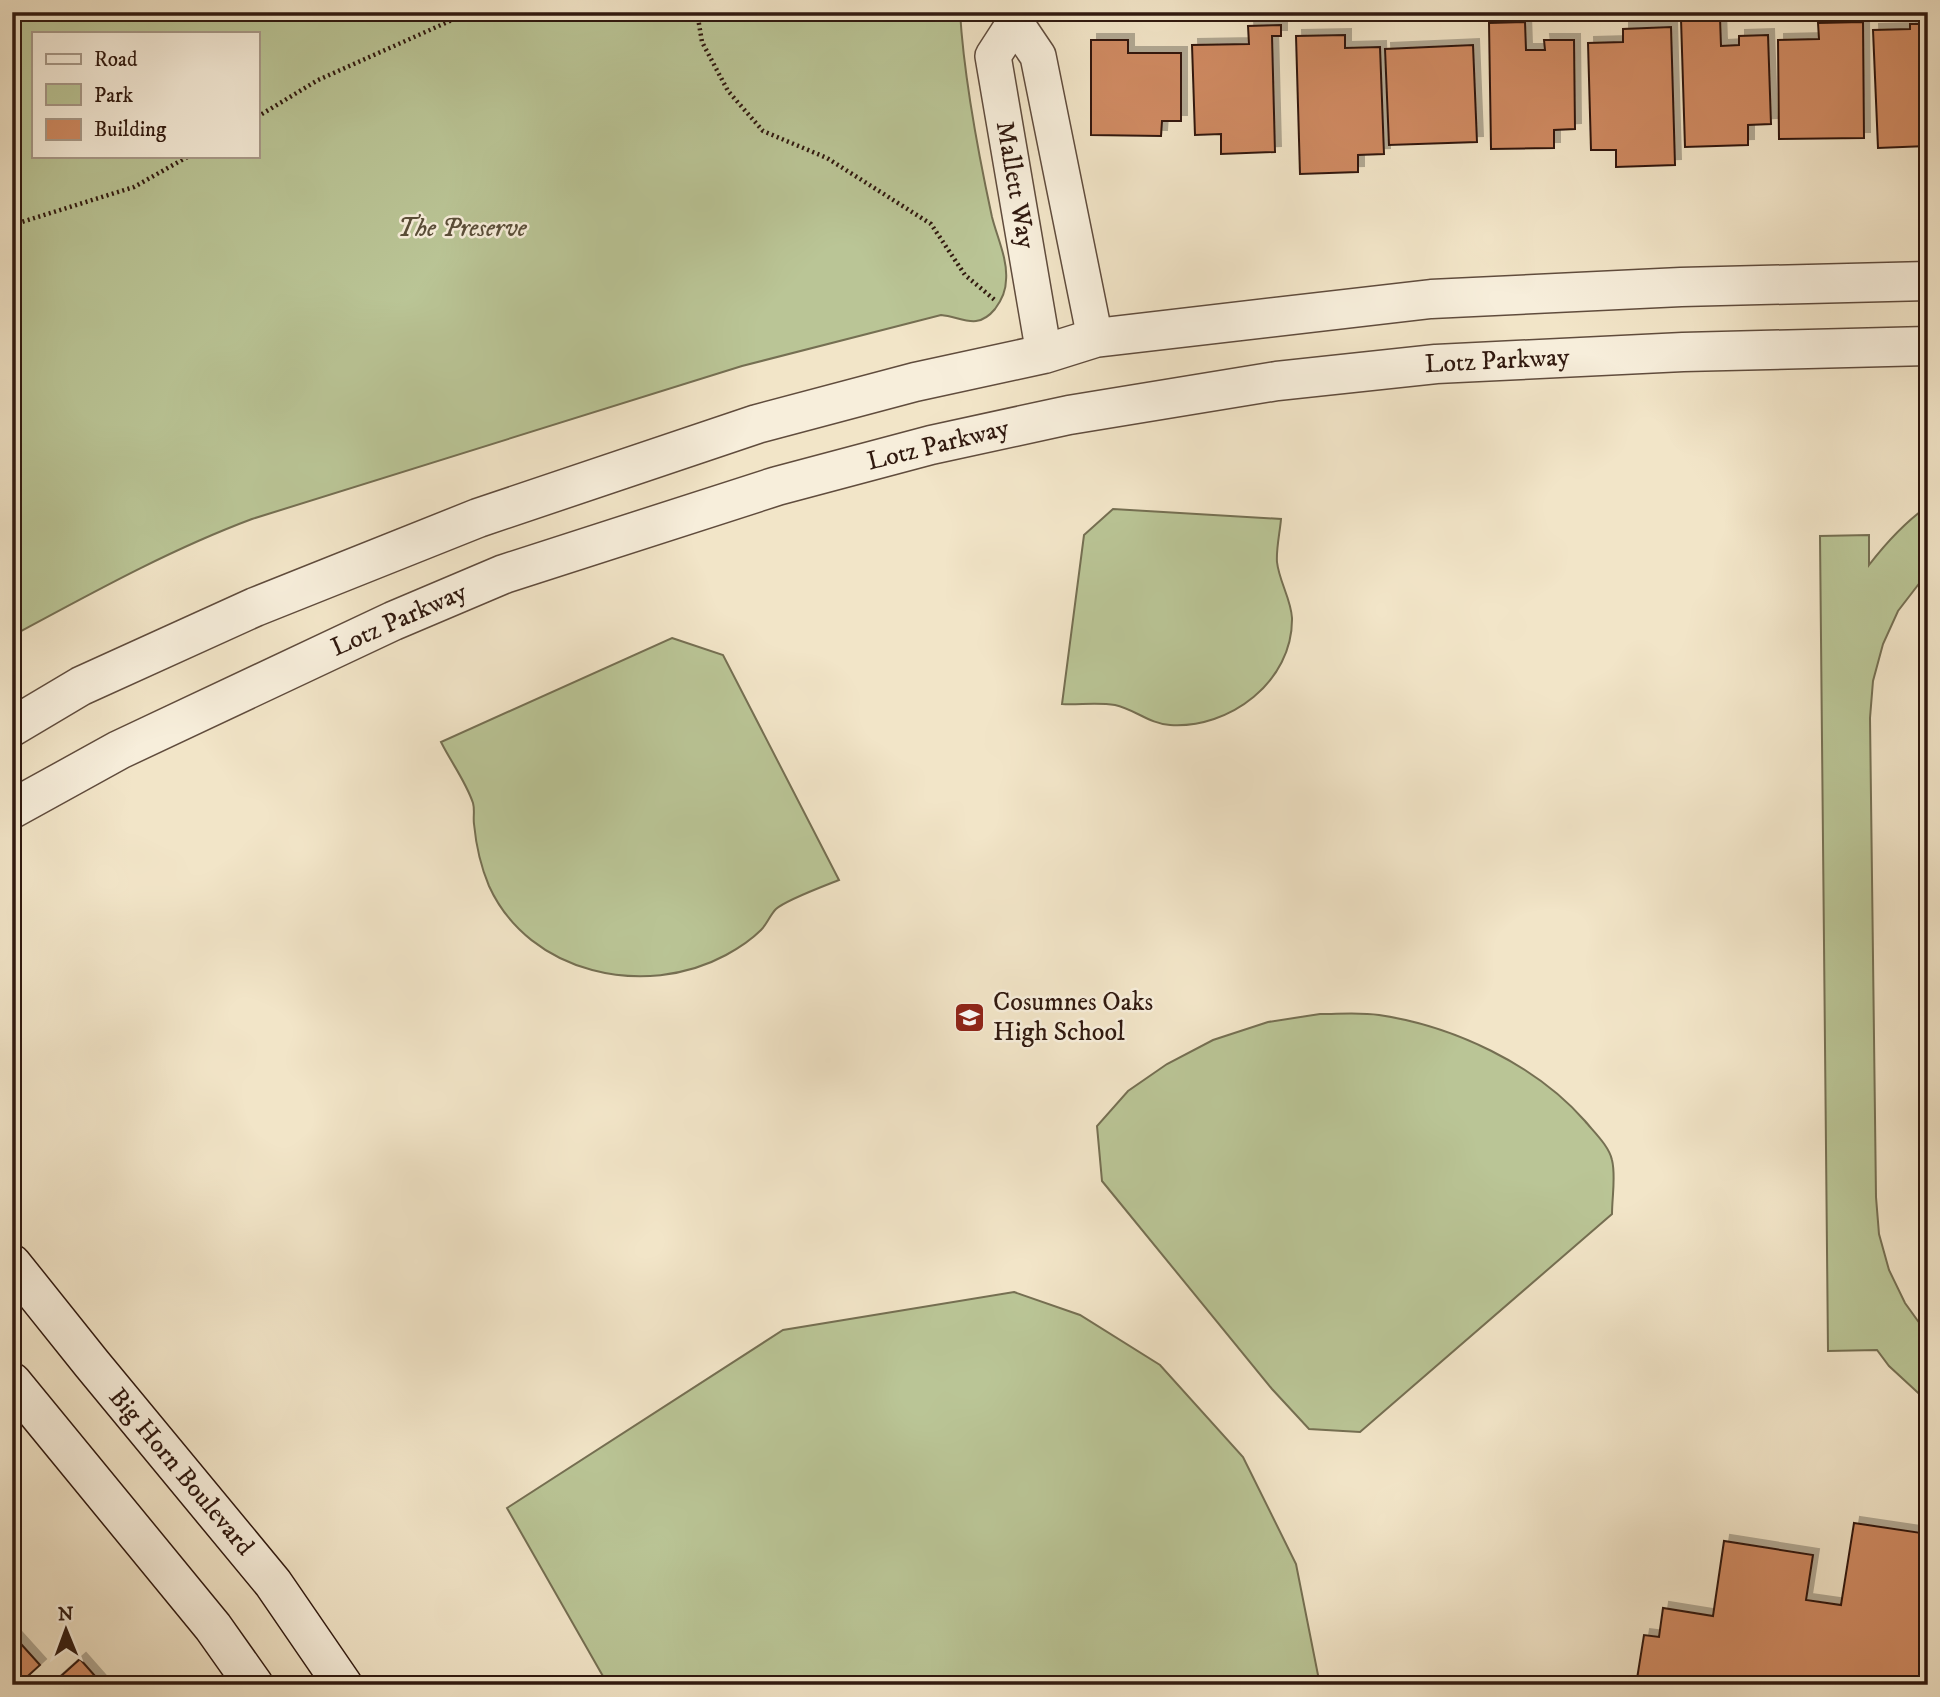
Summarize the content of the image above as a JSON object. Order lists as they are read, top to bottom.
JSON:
{
  "streets": {
    "street": ["Mallett Way", "Lotz Parkway", "Big Horn Boulevard"]
  },
  "parks": ["The Preserve"],
  "places": {
    "school or university": ["Cosumnes Oaks High School"]
  },
  "legend": ["Road", "Park", "Building"],
  "north": "top"
}
